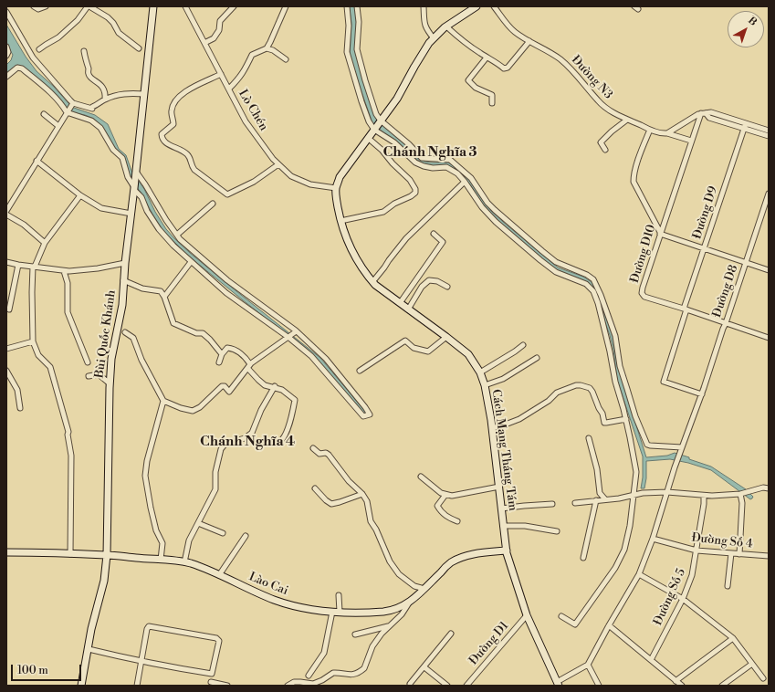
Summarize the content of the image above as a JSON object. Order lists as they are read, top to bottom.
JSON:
{
  "streets": {
    "street": [
      "Đường N3",
      "Lò Chén",
      "Đường D9",
      "Đường D10",
      "Đường D8",
      "Bùi Quốc Khánh",
      "Cách Mạng Tháng Tám",
      "Đường Số 4",
      "Lào Cai",
      "Đường Số 5",
      "Đường D1"
    ]
  },
  "crossings": [
    ["Đường N3", "Đường D10"],
    ["Lò Chén", "Cách Mạng Tháng Tám"],
    ["Đường D9", "Đường D10"],
    ["Đường D9", "Đường D8"],
    ["Đường D10", "Đường D8"],
    ["Đường D8", "Đường Số 4"],
    ["Bùi Quốc Khánh", "Lào Cai"],
    ["Cách Mạng Tháng Tám", "Lào Cai"],
    ["Cách Mạng Tháng Tám", "Đường D1"],
    ["Đường Số 4", "Đường Số 5"]
  ],
  "districts": ["Chánh Nghĩa 3", "Chánh Nghĩa 4"],
  "scale_bar": "100 m",
  "north": "top right"
}
